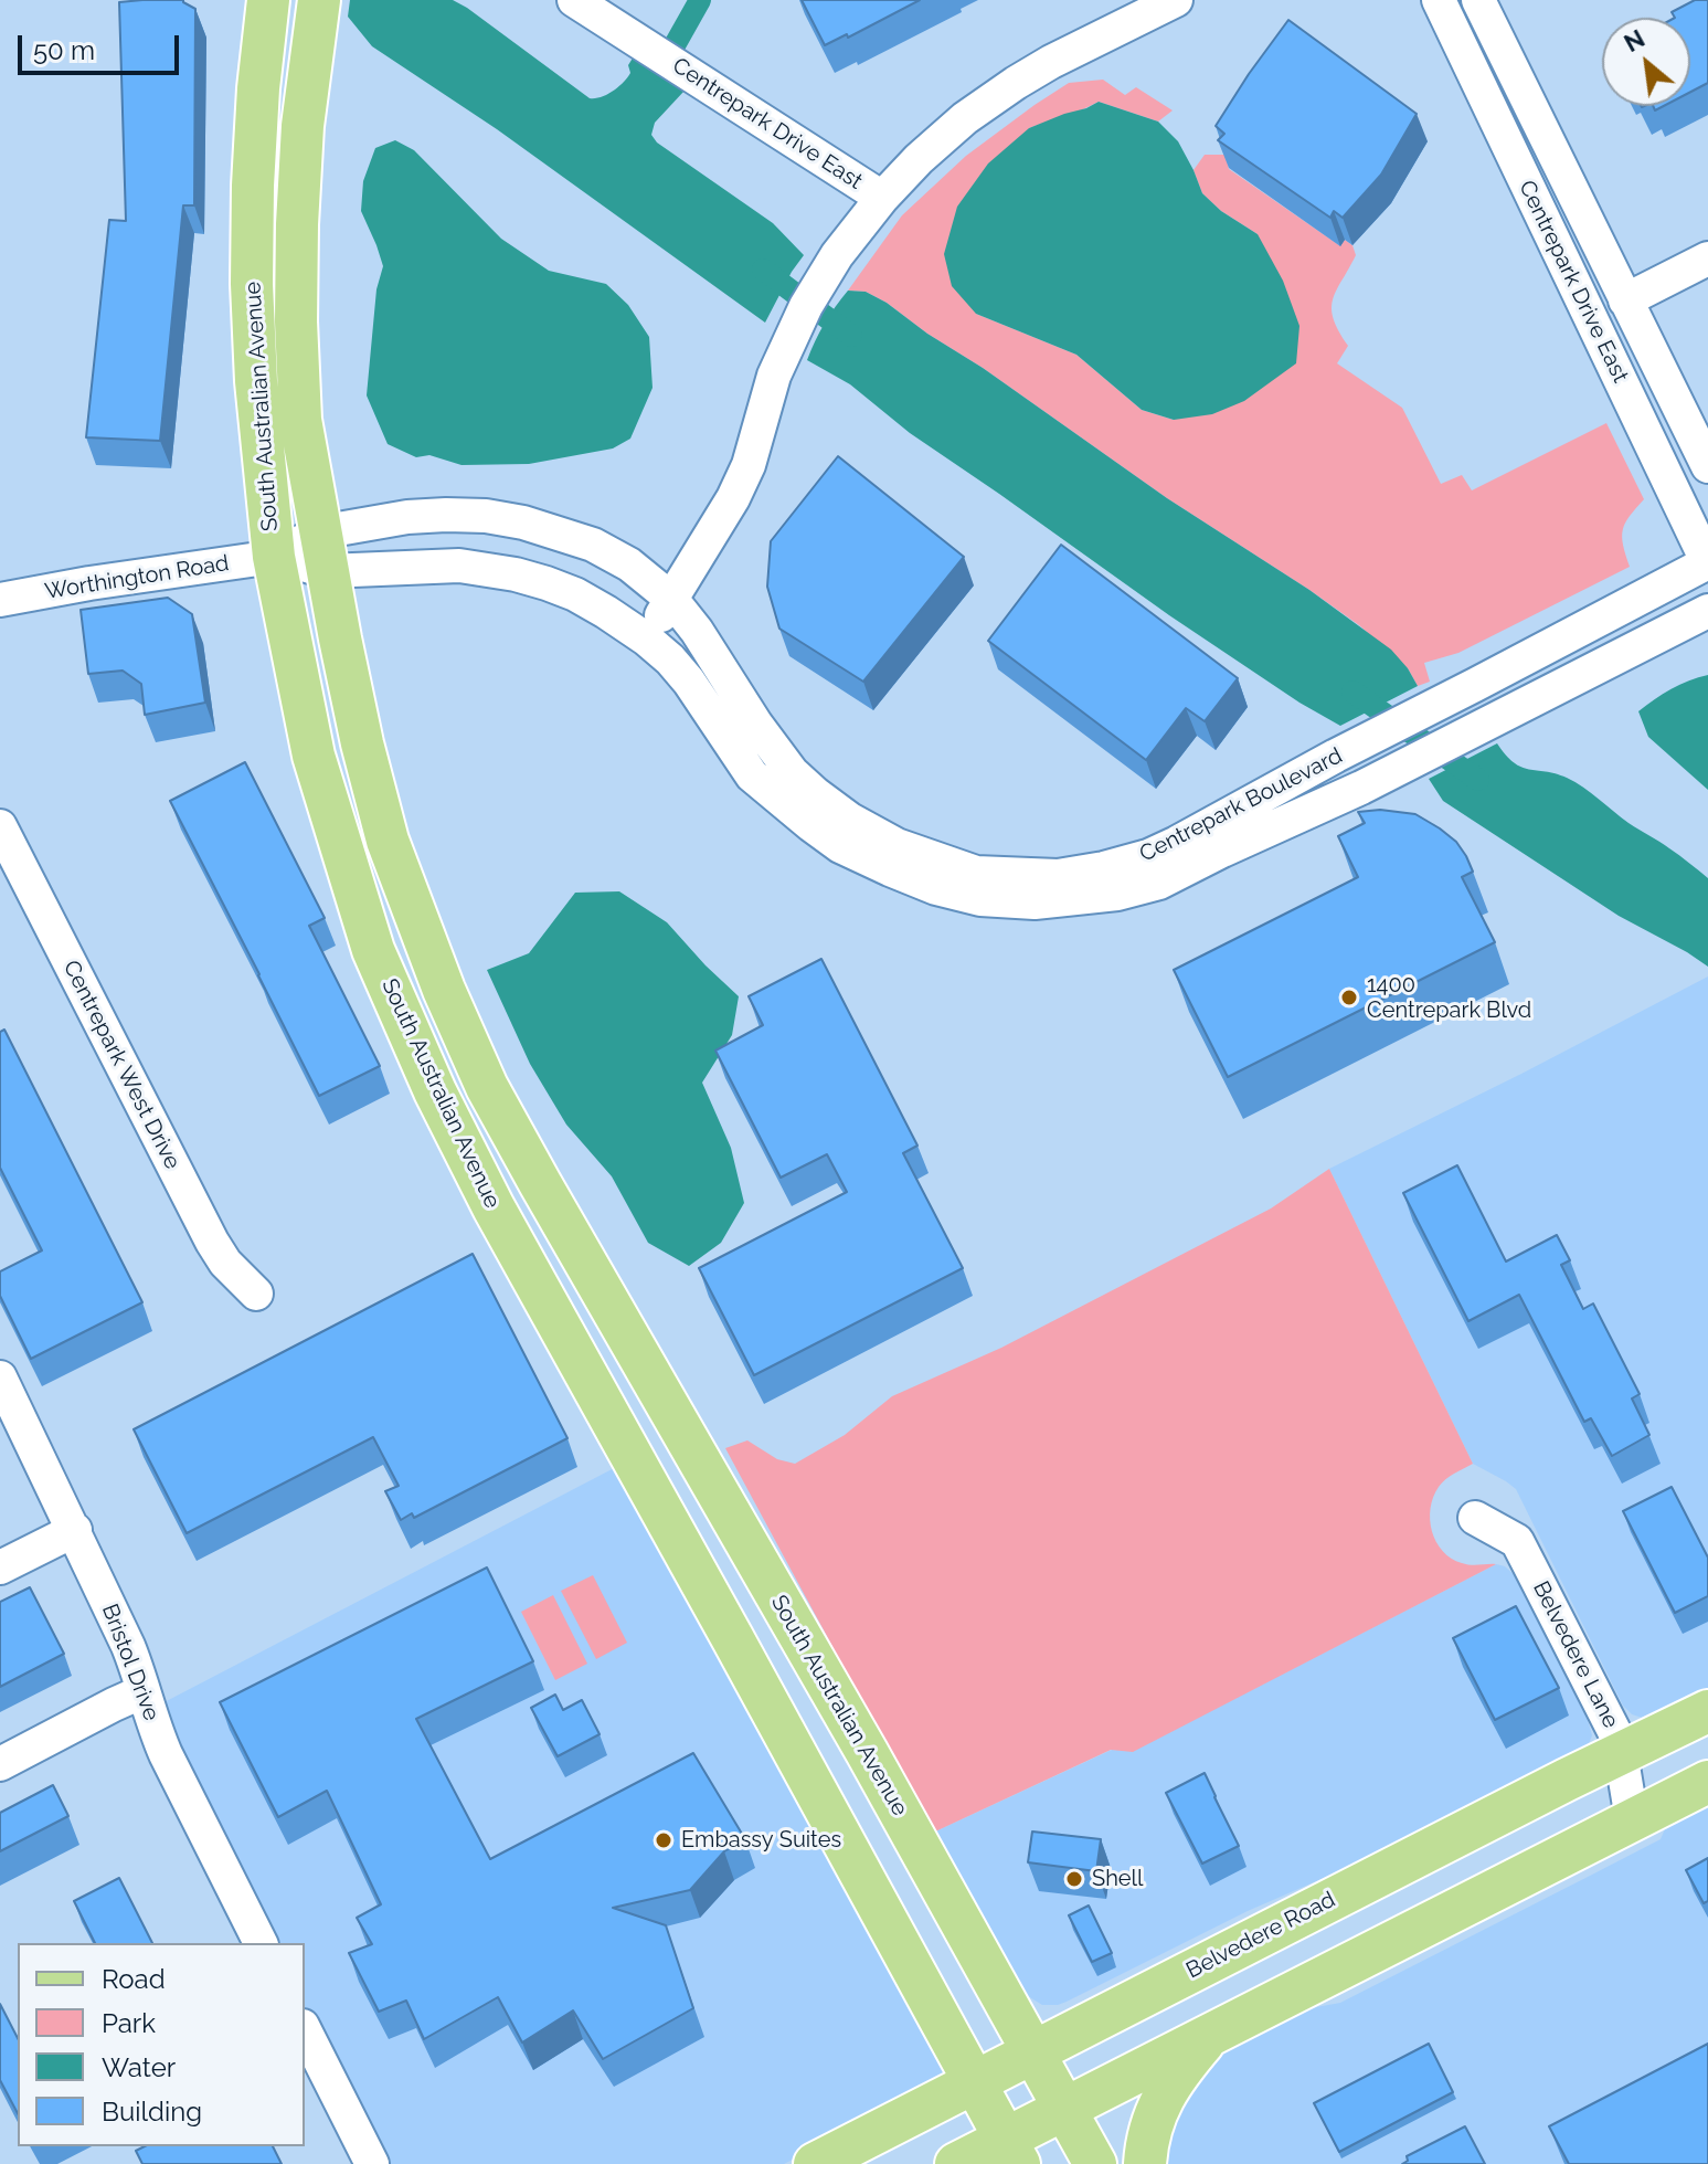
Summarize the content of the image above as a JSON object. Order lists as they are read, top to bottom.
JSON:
{
  "streets": {
    "main road": ["South Australian Avenue", "Belvedere Road"],
    "street": [
      "Centrepark Drive East",
      "Worthington Road",
      "Centrepark Boulevard",
      "Centrepark West Drive",
      "Belvedere Lane",
      "Bristol Drive"
    ]
  },
  "crossings": [
    ["Centrepark Drive East", "Centrepark Boulevard"],
    ["South Australian Avenue", "Worthington Road"],
    ["South Australian Avenue", "Centrepark Boulevard"],
    ["South Australian Avenue", "Belvedere Road"],
    ["Worthington Road", "Centrepark Boulevard"],
    ["Belvedere Lane", "Belvedere Road"]
  ],
  "places": ["1400 Centrepark Blvd", "Embassy Suites", "Shell"],
  "legend": [
    "Road",
    "Park",
    "Water",
    "Building"
  ],
  "scale_bar": "50 m",
  "north": "top left"
}
